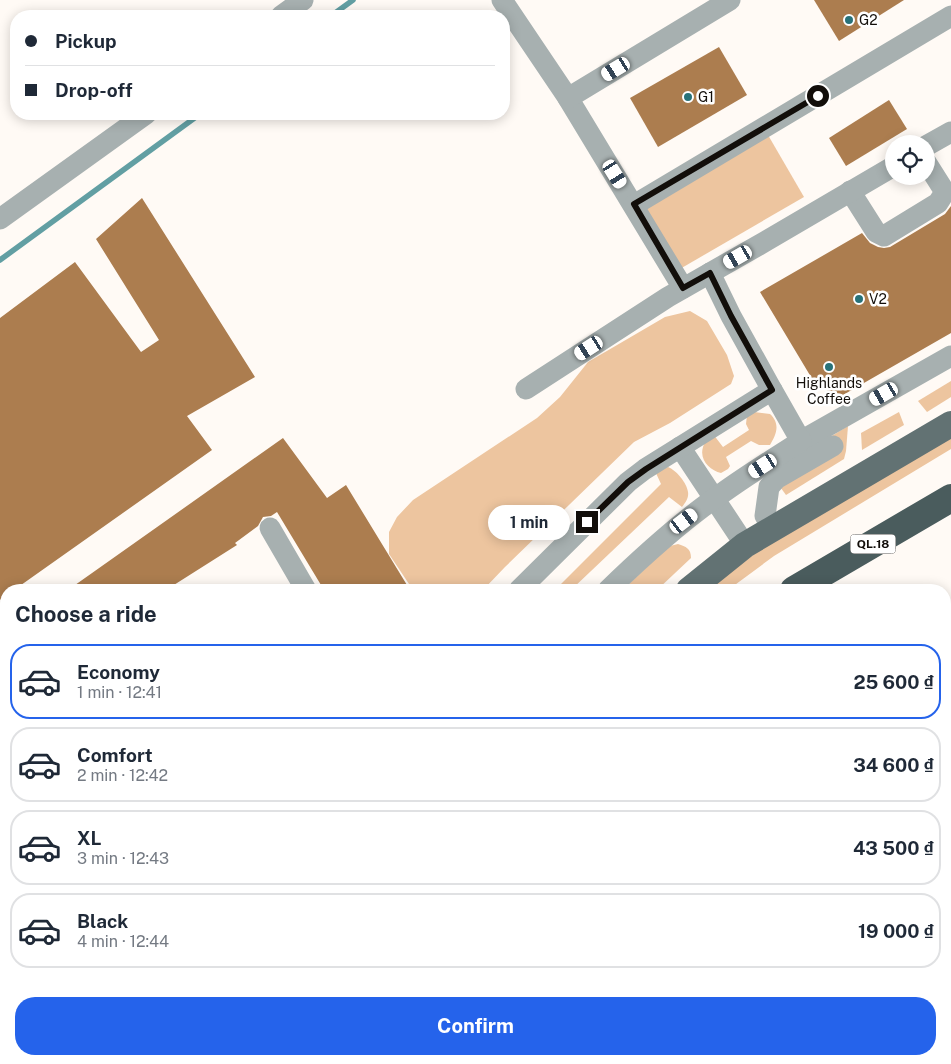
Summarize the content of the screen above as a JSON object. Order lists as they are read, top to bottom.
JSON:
{
  "streets": {
    "highway": ["QL.18"]
  },
  "places": [
    "G2",
    "G1",
    "V2",
    "Highlands Coffee"
  ],
  "page": {
    "banner": ["Pickup", "Drop-off"],
    "bubble": "1 min",
    "heading": "Choose a ride",
    "list": [
      {
        "name": "Economy",
        "note": "1 min · 12:41",
        "value": "25 600 ₫"
      },
      {
        "name": "Comfort",
        "note": "2 min · 12:42",
        "value": "34 600 ₫"
      },
      {
        "name": "XL",
        "note": "3 min · 12:43",
        "value": "43 500 ₫"
      },
      {
        "name": "Black",
        "note": "4 min · 12:44",
        "value": "19 000 ₫"
      }
    ],
    "buttons": "Confirm"
  }
}
